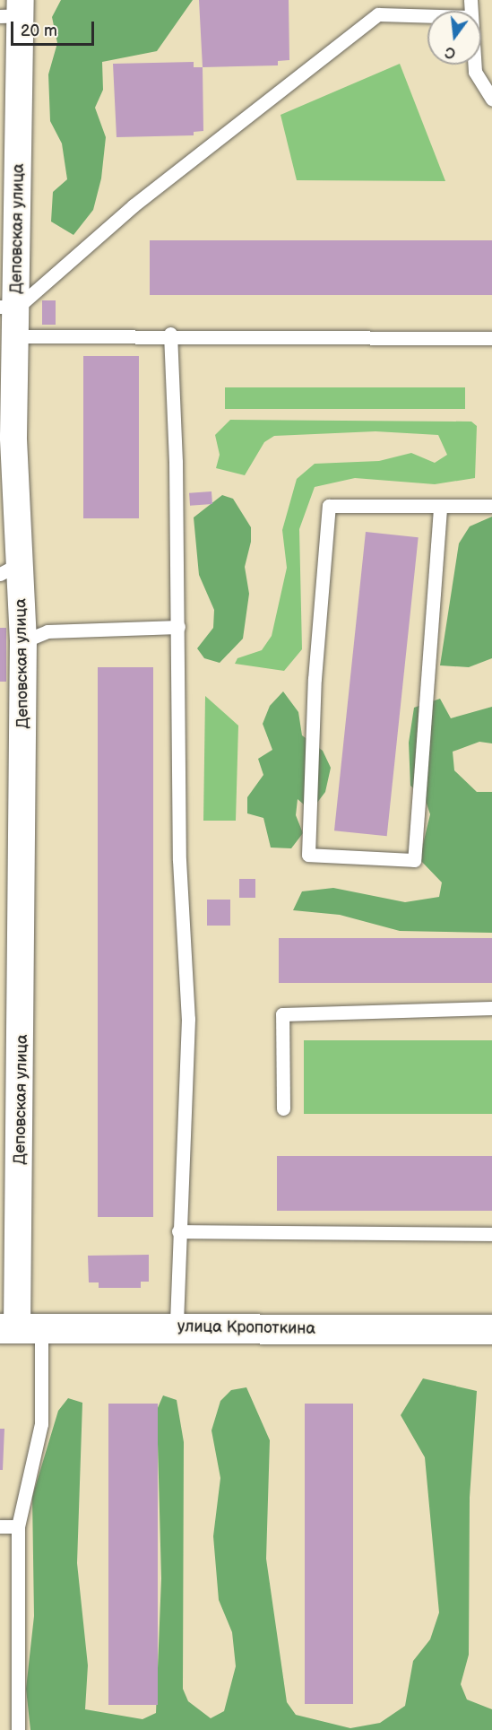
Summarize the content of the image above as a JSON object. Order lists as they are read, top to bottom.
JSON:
{
  "streets": {
    "main road": ["улица Кропоткина"],
    "street": ["Деповская улица"]
  },
  "crossings": [
    ["Деповская улица", "улица Кропоткина"]
  ],
  "scale_bar": "20 m",
  "north": "bottom"
}
